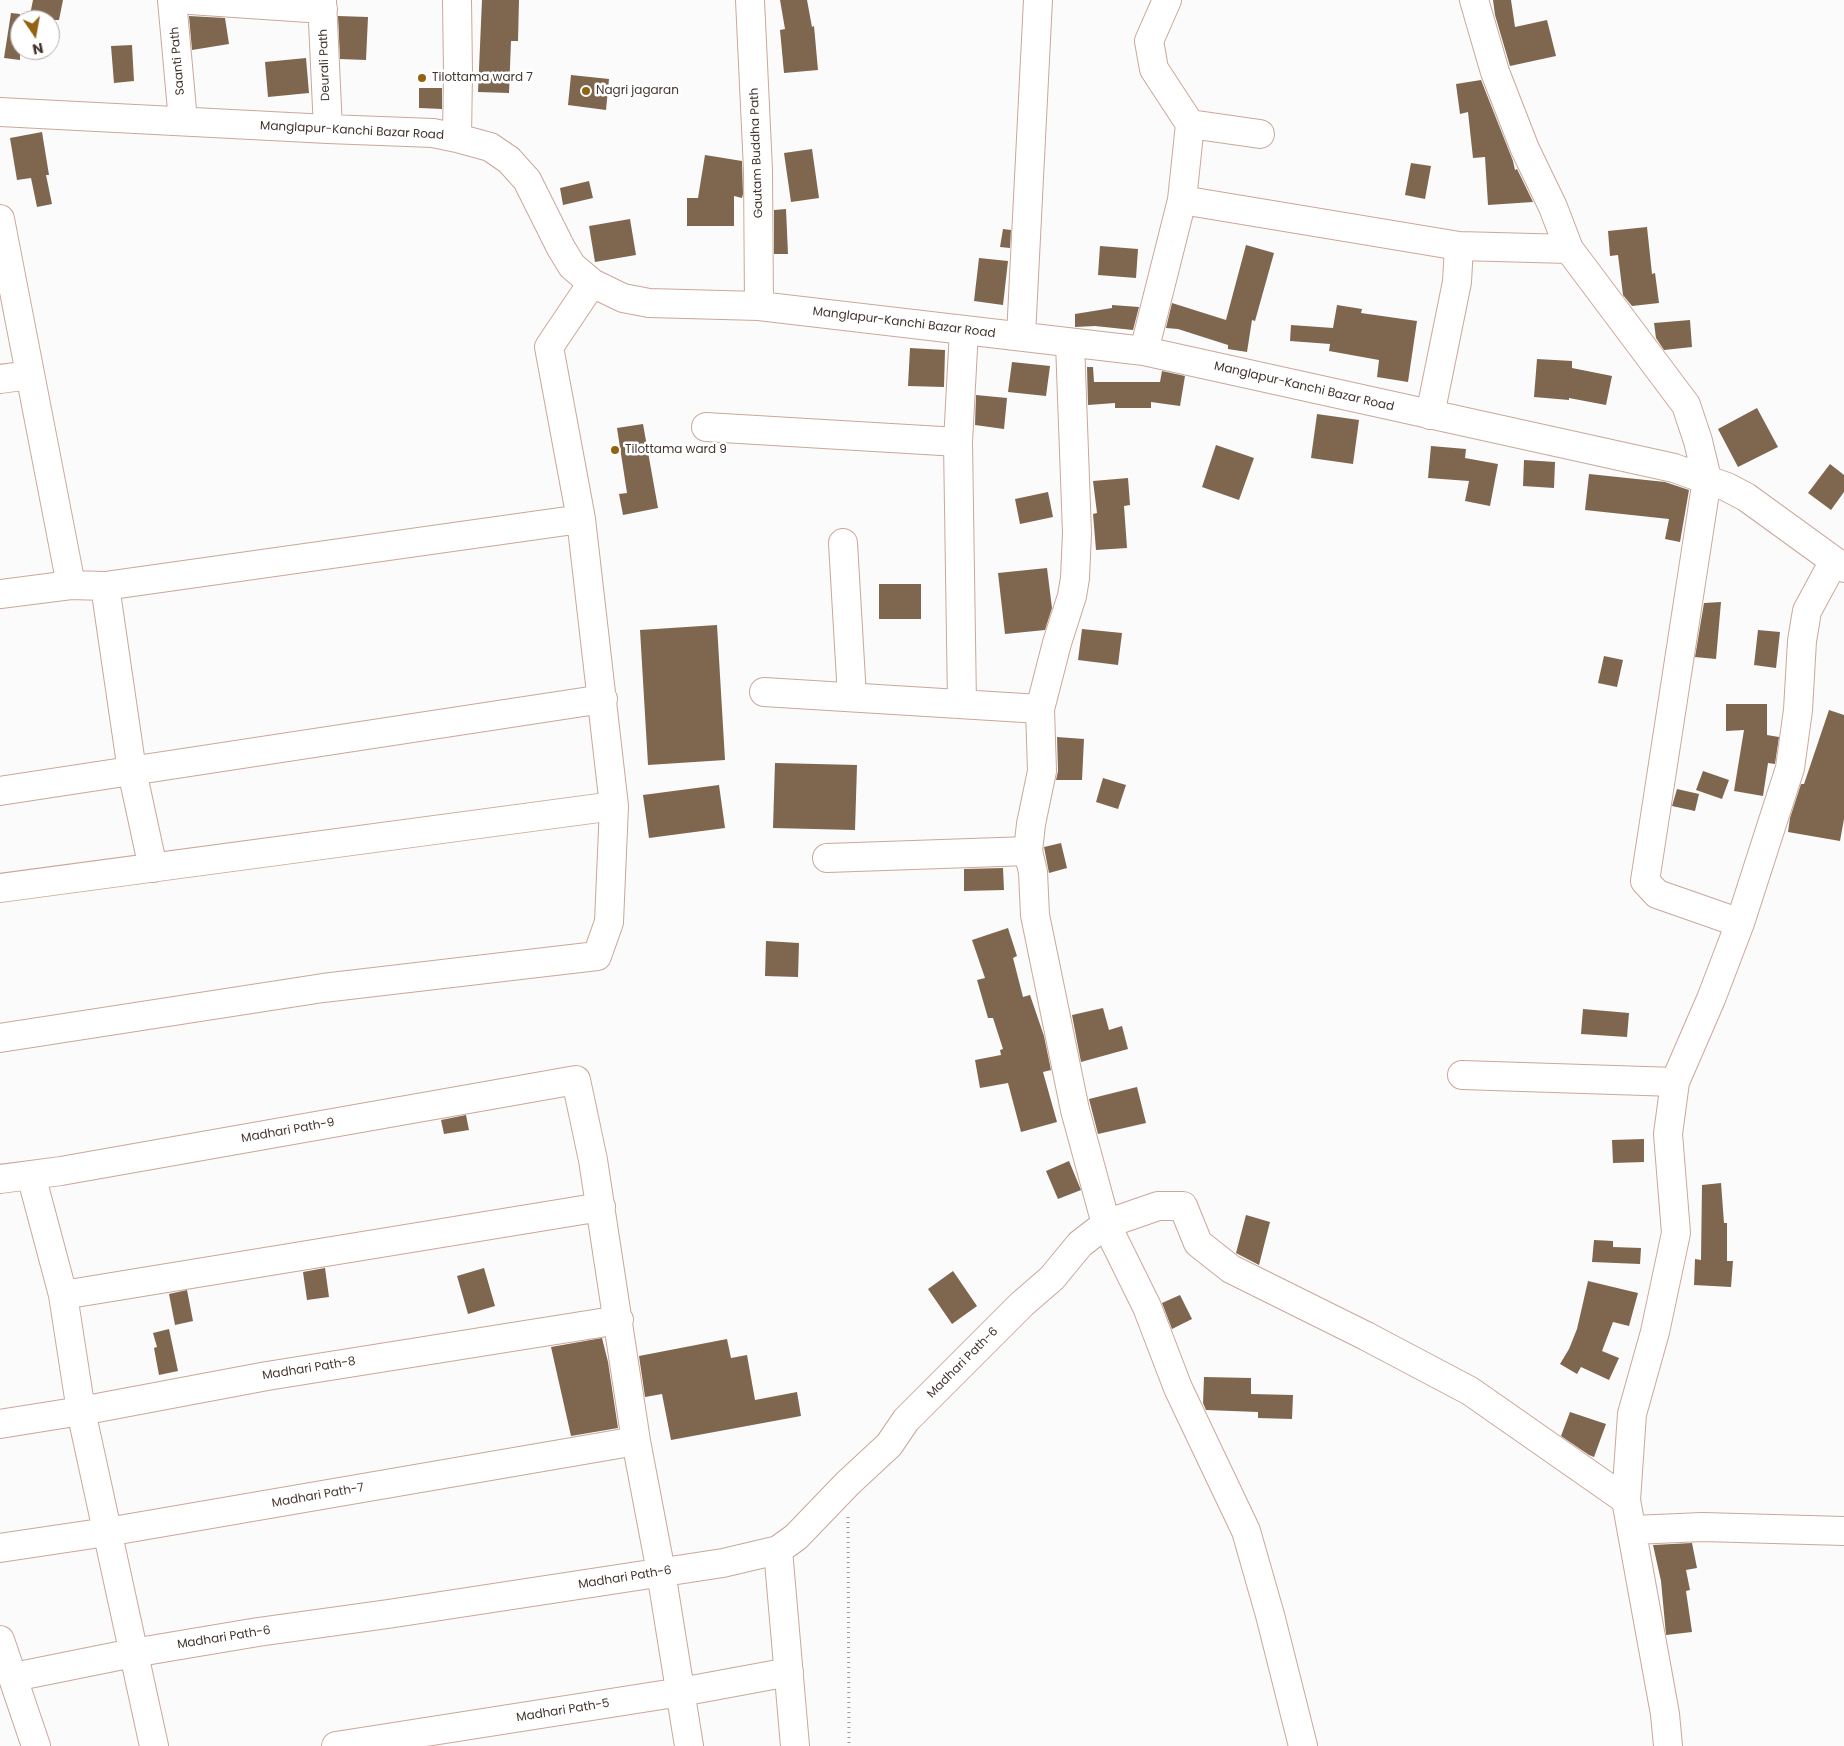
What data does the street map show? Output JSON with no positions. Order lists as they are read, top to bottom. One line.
{"streets":{"street":["Saanti Path","Deurali Path","Manglapur-Kanchi Bazar Road","Gautam Buddha Path","Madhari Path-9","Madhari Path-6","Madhari Path-8","Madhari Path-7","Madhari Path-5"]},"crossings":[["Saanti Path","Manglapur-Kanchi Bazar Road"],["Deurali Path","Manglapur-Kanchi Bazar Road"],["Manglapur-Kanchi Bazar Road","Gautam Buddha Path"]],"places":["Tilottama ward 7","Nagri jagaran","Tilottama ward 9"],"north":"bottom"}
